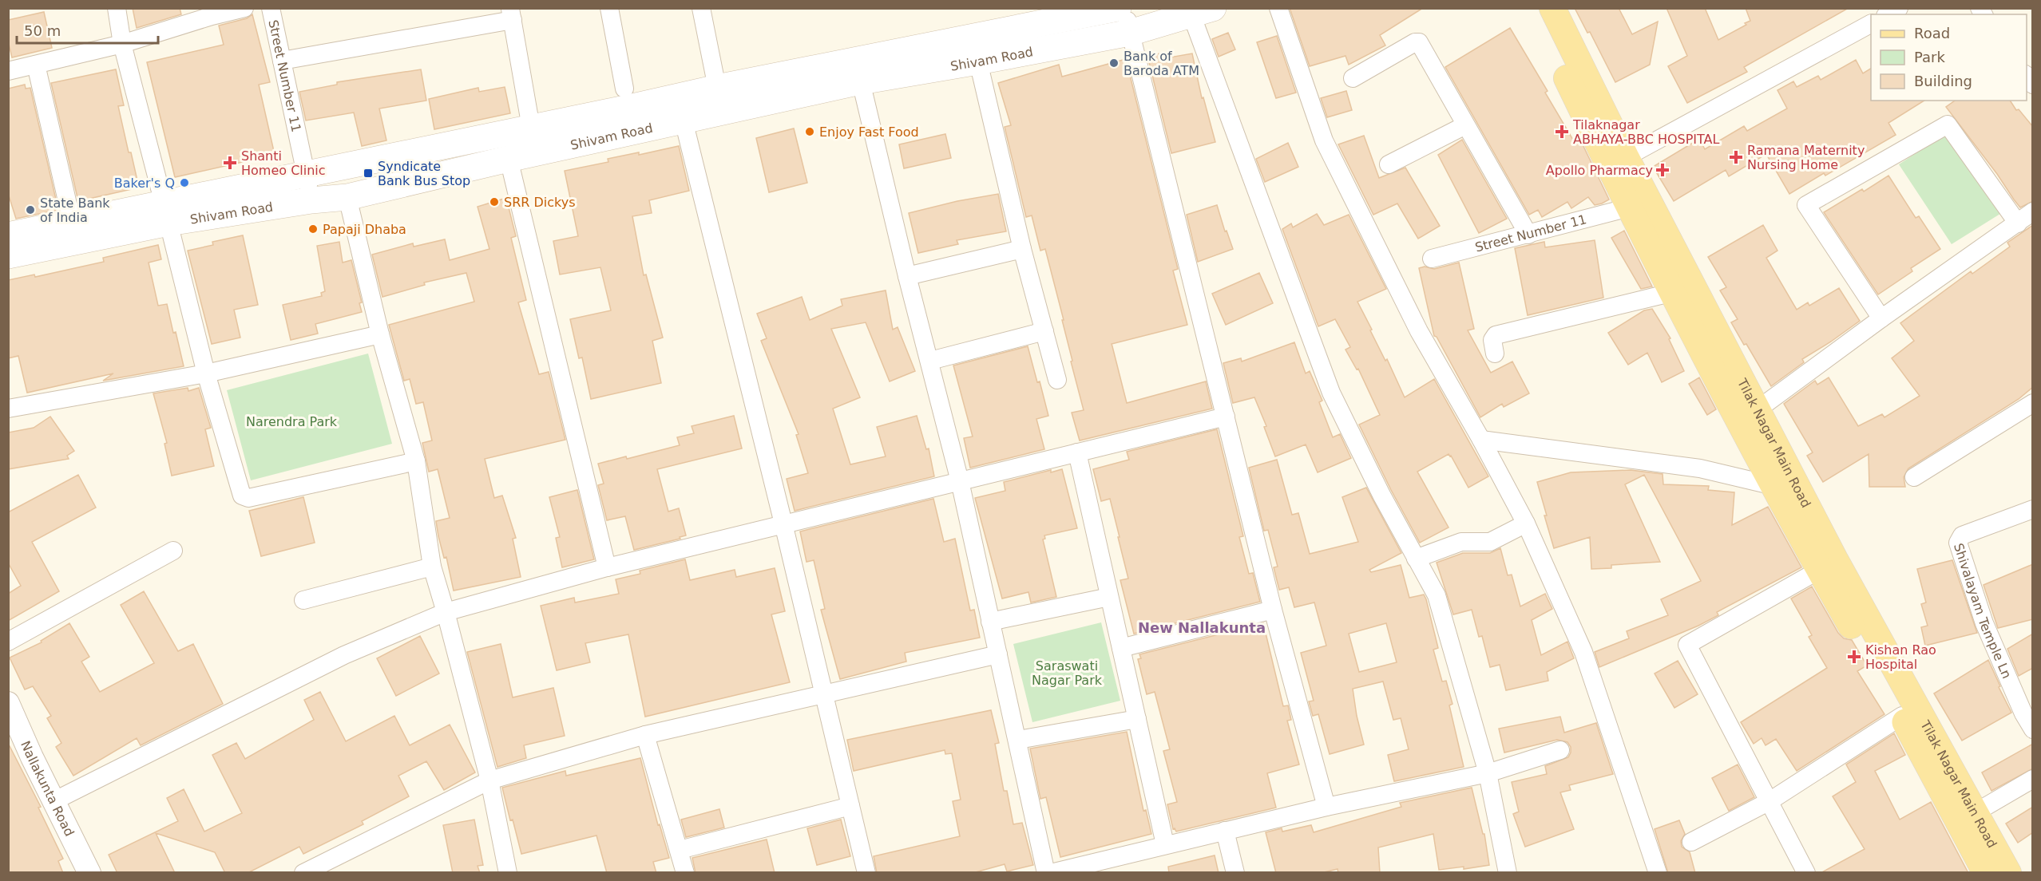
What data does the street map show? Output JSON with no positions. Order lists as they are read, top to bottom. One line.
{"streets":{"main road":["Shivam Road","Tilak Nagar Main Road"],"street":["Street Number 11","Shivalayam Temple Ln","Nallakunta Road"]},"crossings":[["Shivam Road","Street Number 11"],["Street Number 11","Tilak Nagar Main Road"]],"districts":["New Nallakunta"],"parks":["Narendra Park","Saraswati Nagar Park"],"places":{"other":["Bank of Baroda ATM","Enjoy Fast Food","Baker's Q","SRR Dickys","State Bank of India","Papaji Dhaba"],"health":["Tilaknagar ABHAYA-BBC HOSPITAL","Ramana Maternity Nursing Home","Shanti Homeo Clinic","Apollo Pharmacy","Kishan Rao Hospital"],"transit":["Syndicate Bank Bus Stop"]},"legend":["Road","Park","Building"],"scale_bar":"50 m"}
